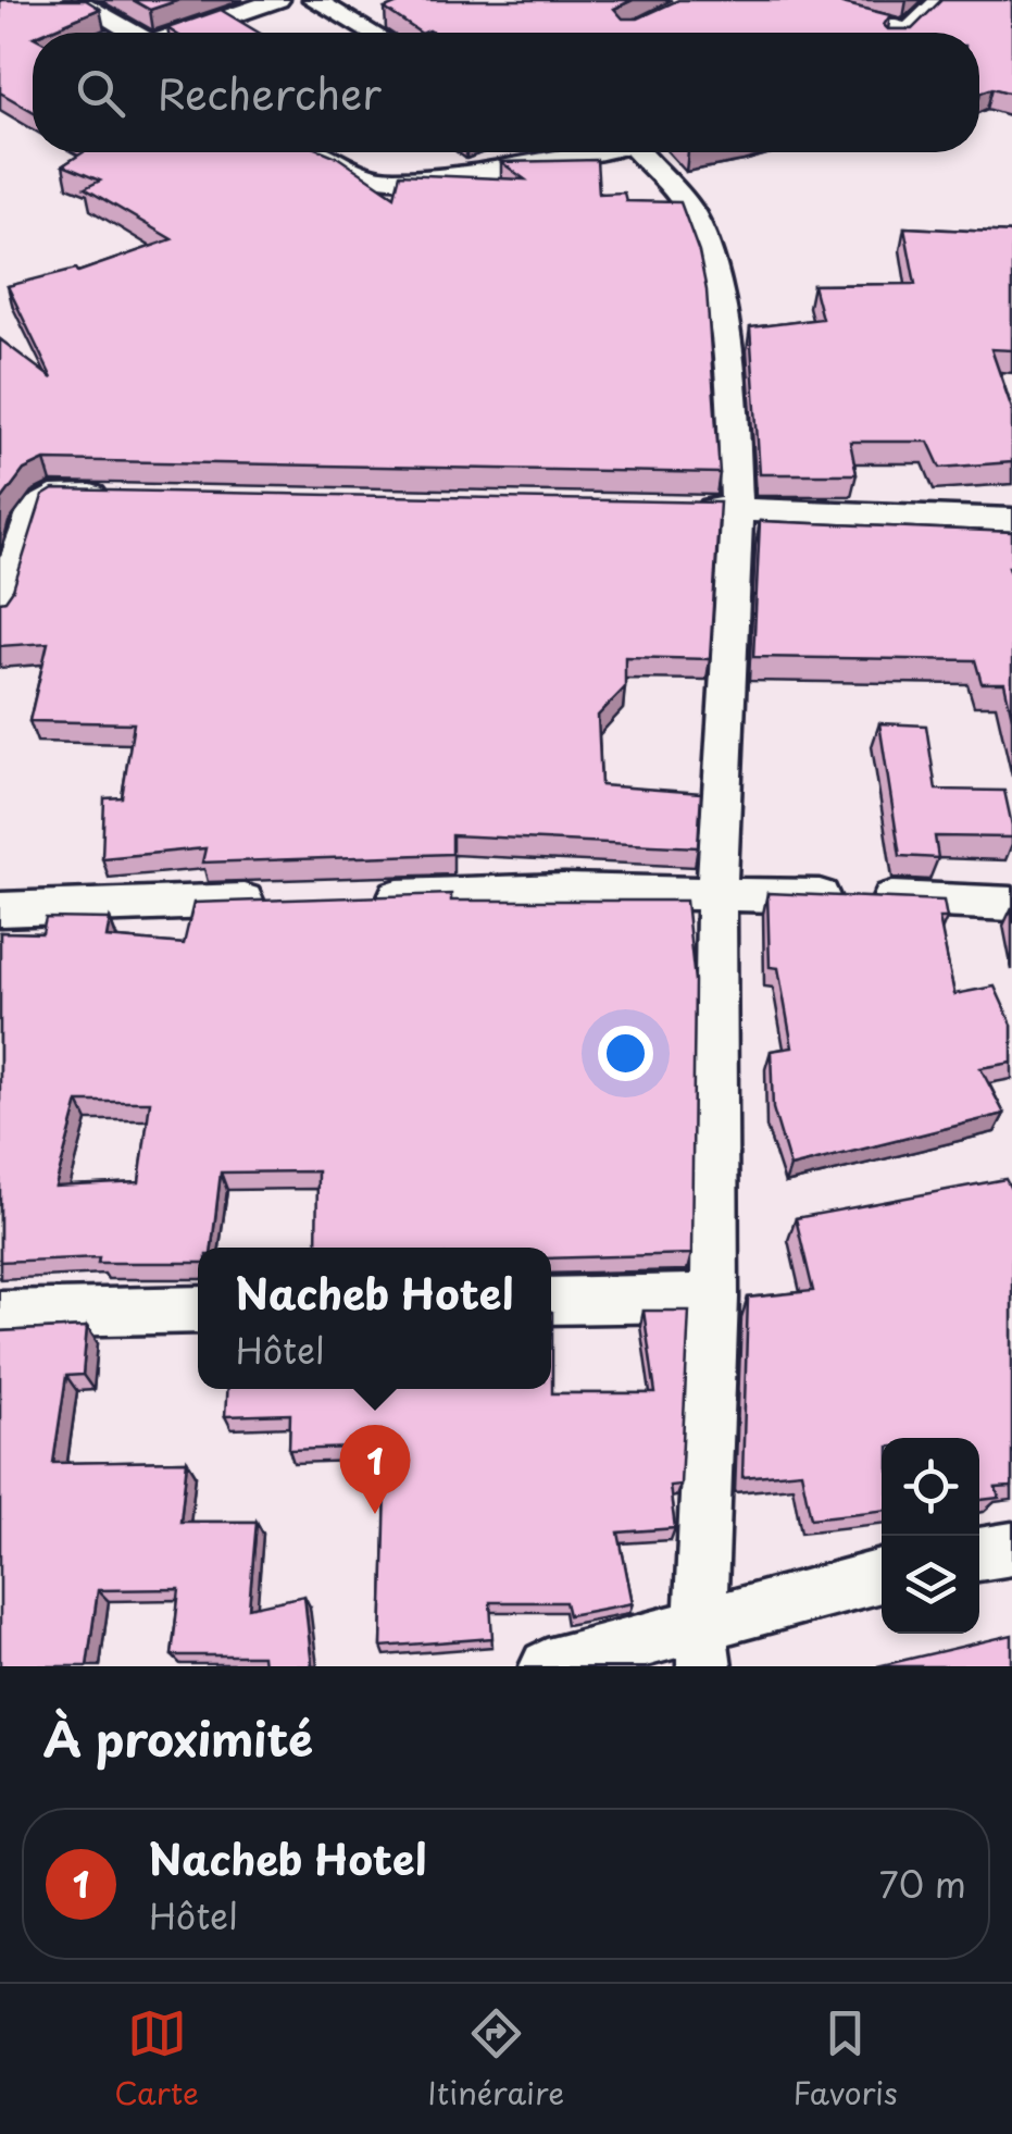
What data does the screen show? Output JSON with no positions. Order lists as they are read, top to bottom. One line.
{"page":{"search":"Rechercher","popup":["Nacheb Hotel","Hôtel"],"pins":"1","heading":"À proximité","list":[{"mark":"1","name":"Nacheb Hotel","note":"Hôtel","value":"70 m"}],"nav":["Carte","Itinéraire","Favoris"]}}
